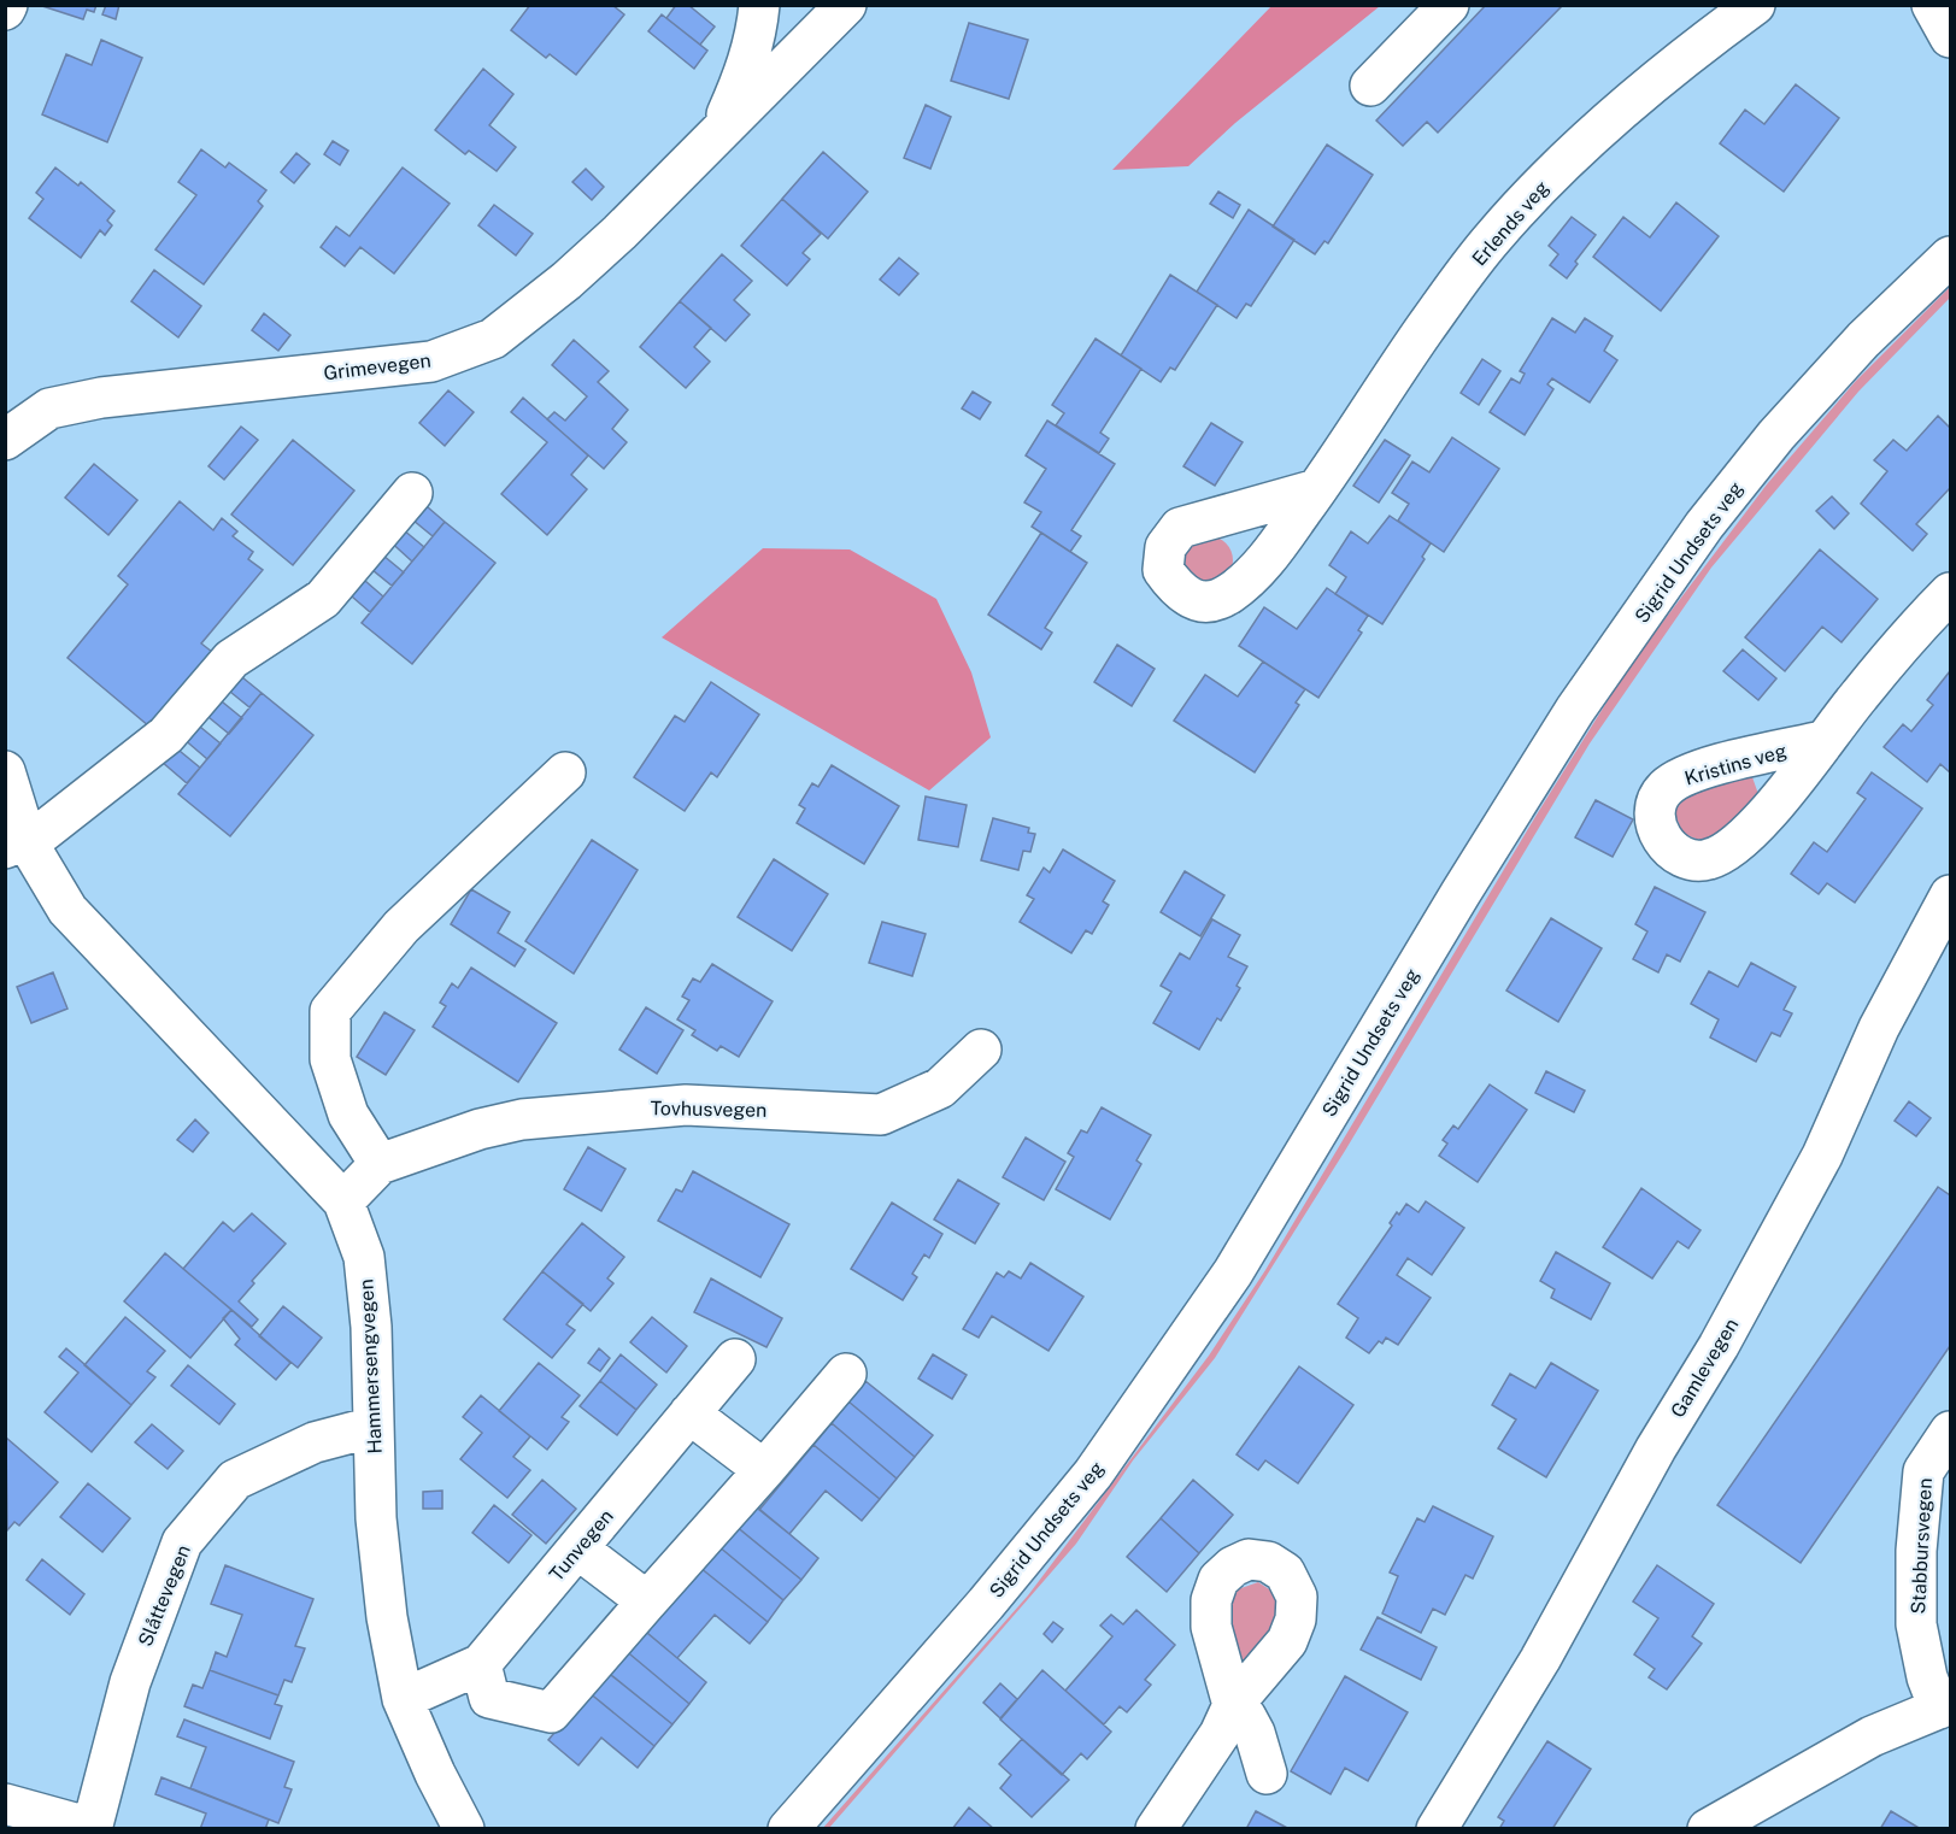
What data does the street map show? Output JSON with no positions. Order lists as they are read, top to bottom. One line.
{"streets":{"street":["Erlends veg","Grimevegen","Sigrid Undsets veg","Tovhusvegen","Hammersengvegen","Gamlevegen","Tunvegen","Stabbursvegen","Slåttevegen"]},"crossings":[["Tovhusvegen","Hammersengvegen"],["Hammersengvegen","Tunvegen"],["Hammersengvegen","Slåttevegen"]]}
